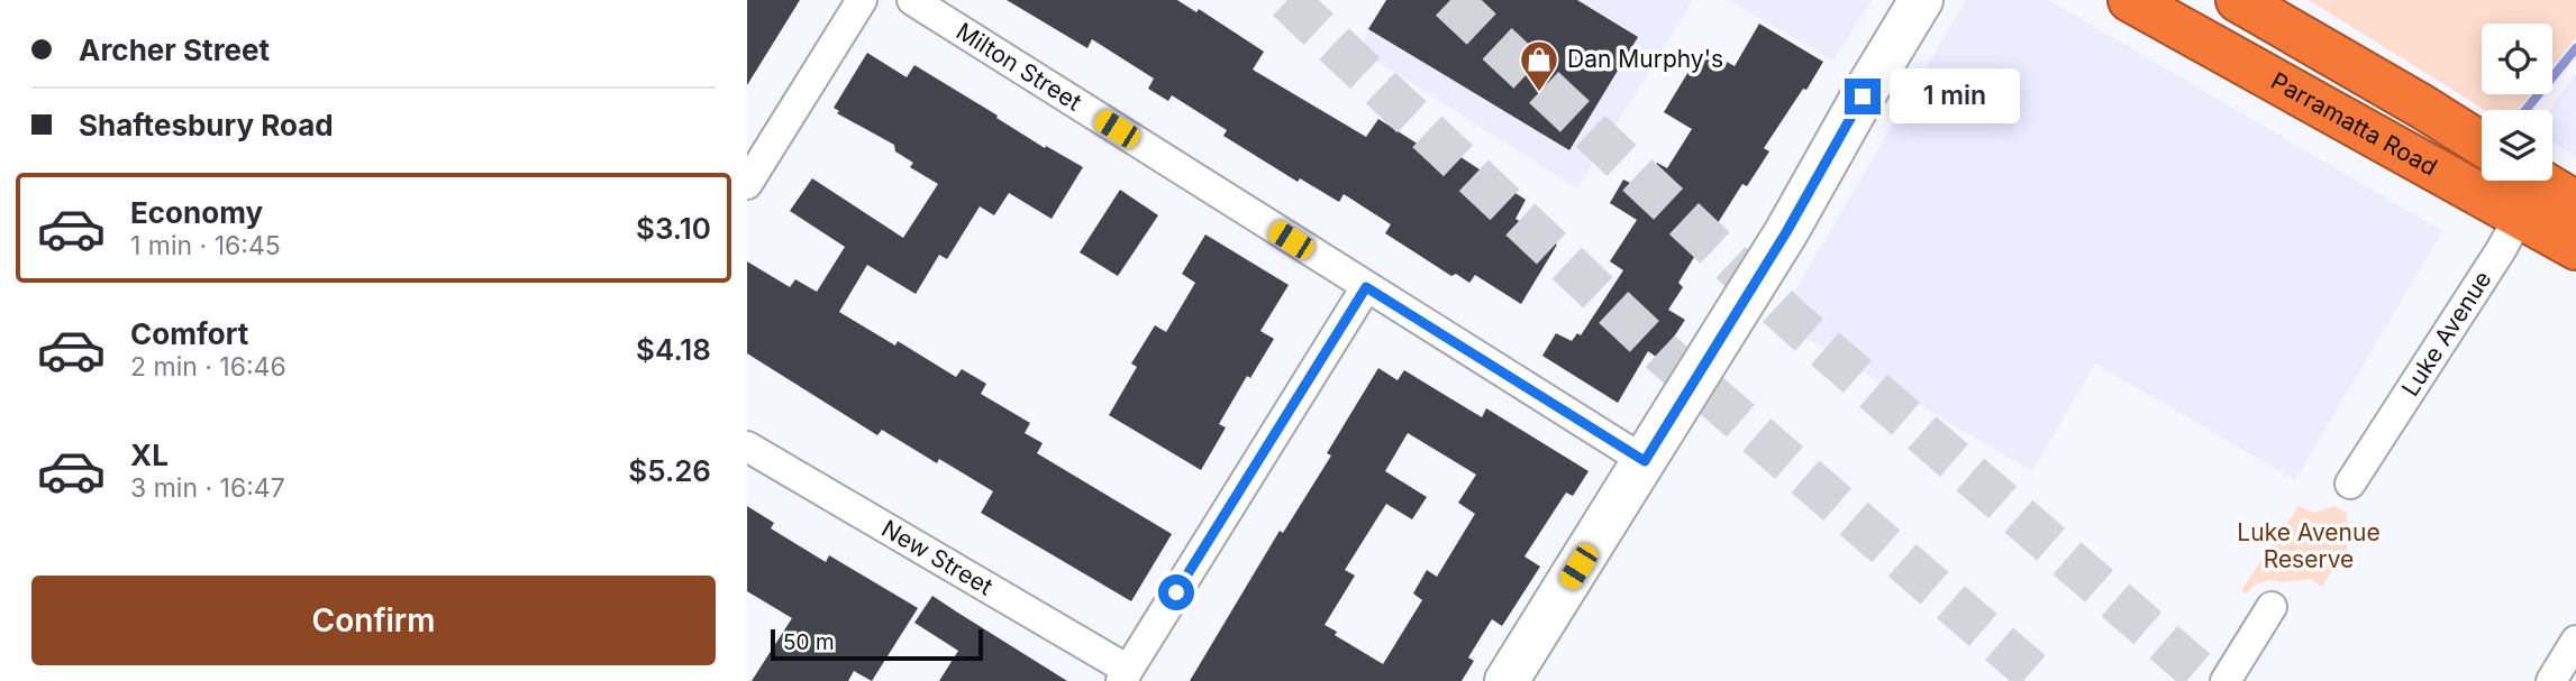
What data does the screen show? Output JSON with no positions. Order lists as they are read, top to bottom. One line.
{"streets":{"highway":["Parramatta Road"],"street":["Milton Street","Luke Avenue","New Street"]},"crossings":[["Parramatta Road","Luke Avenue"]],"parks":["Luke Avenue Reserve"],"places":{"shop":["Dan Murphy's"]},"scale_bar":"50 m","page":{"banner":["Archer Street","Shaftesbury Road"],"bubble":"1 min","list":[{"name":"Economy","note":"1 min · 16:45","value":"$3.10"},{"name":"Comfort","note":"2 min · 16:46","value":"$4.18"},{"name":"XL","note":"3 min · 16:47","value":"$5.26"}],"buttons":"Confirm","scale":"50 m"}}
